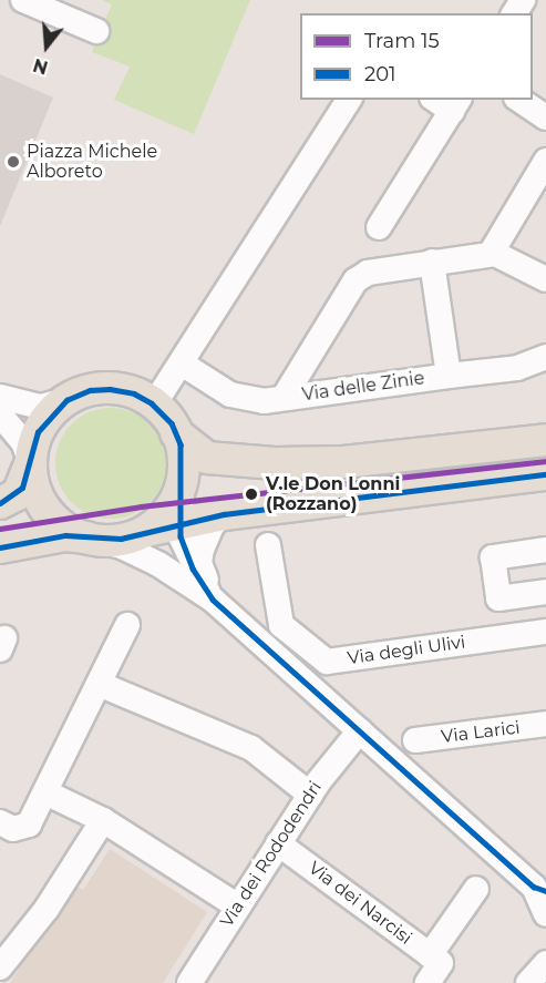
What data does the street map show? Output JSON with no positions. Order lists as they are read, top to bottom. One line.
{"streets":{"street":["Via delle Zinie","Via degli Ulivi","Via Larici","Via dei Rododendri","Via dei Narcisi"]},"crossings":[["Via dei Rododendri","Via dei Narcisi"]],"places":["Piazza Michele Alboreto","V.le Don Lonni (Rozzano)"],"lines":["transit line 201","tram line 15"],"legend":["Tram 15","201"],"north":"bottom"}
